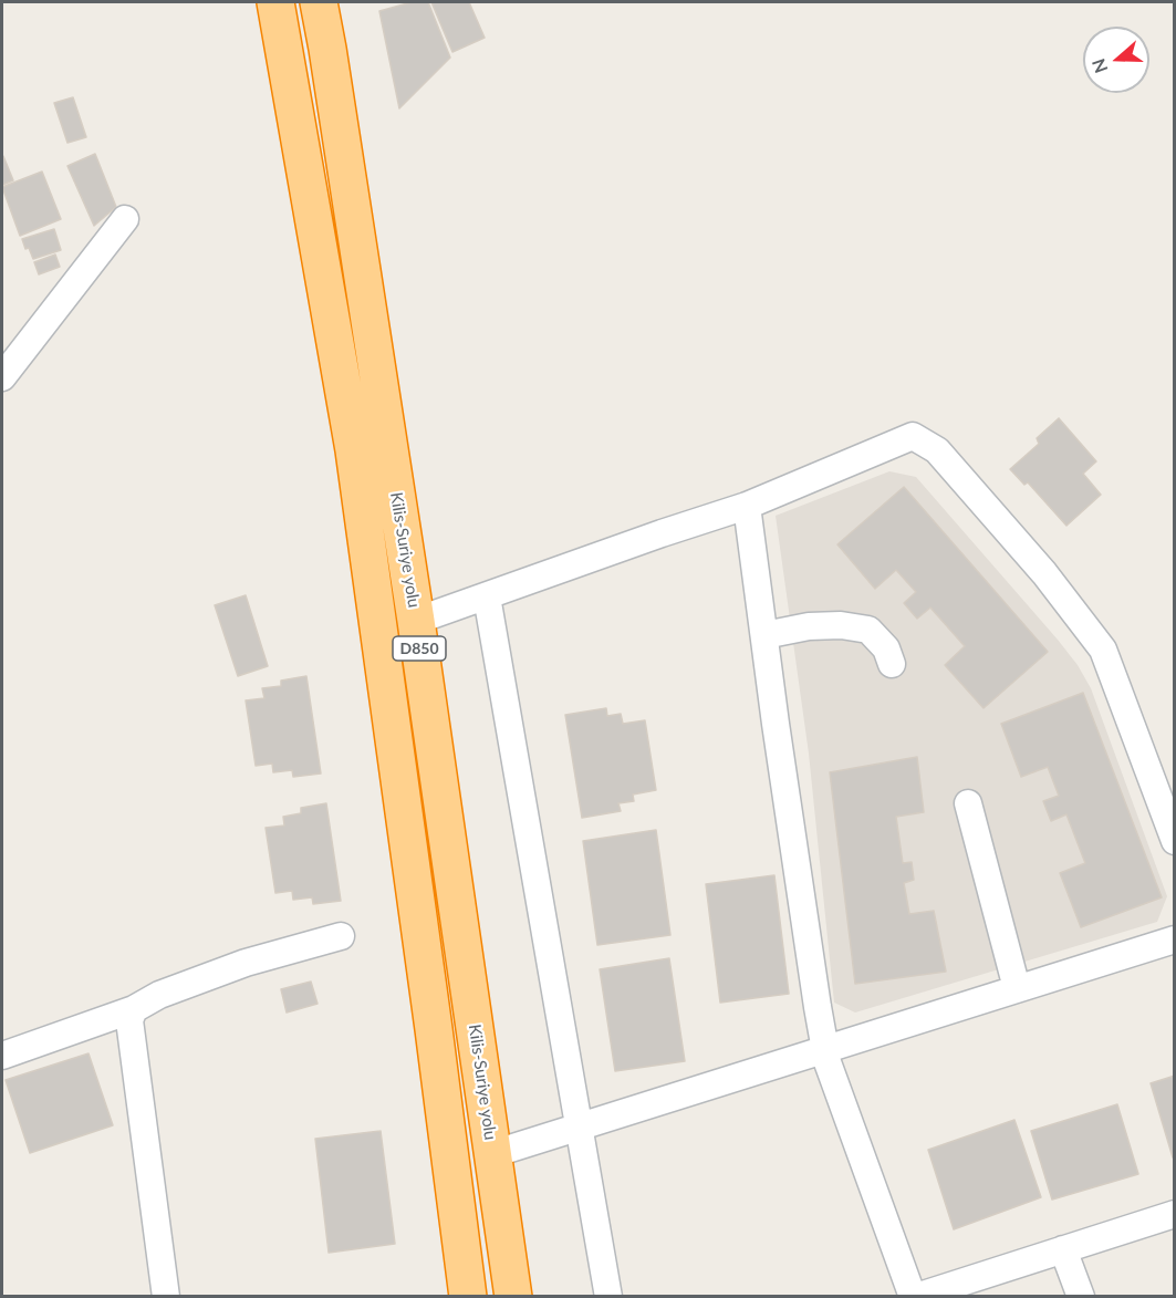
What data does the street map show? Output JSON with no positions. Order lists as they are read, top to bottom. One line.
{"streets":{"highway":["Kilis-Suriye yolu","D850"]},"north":"left"}
